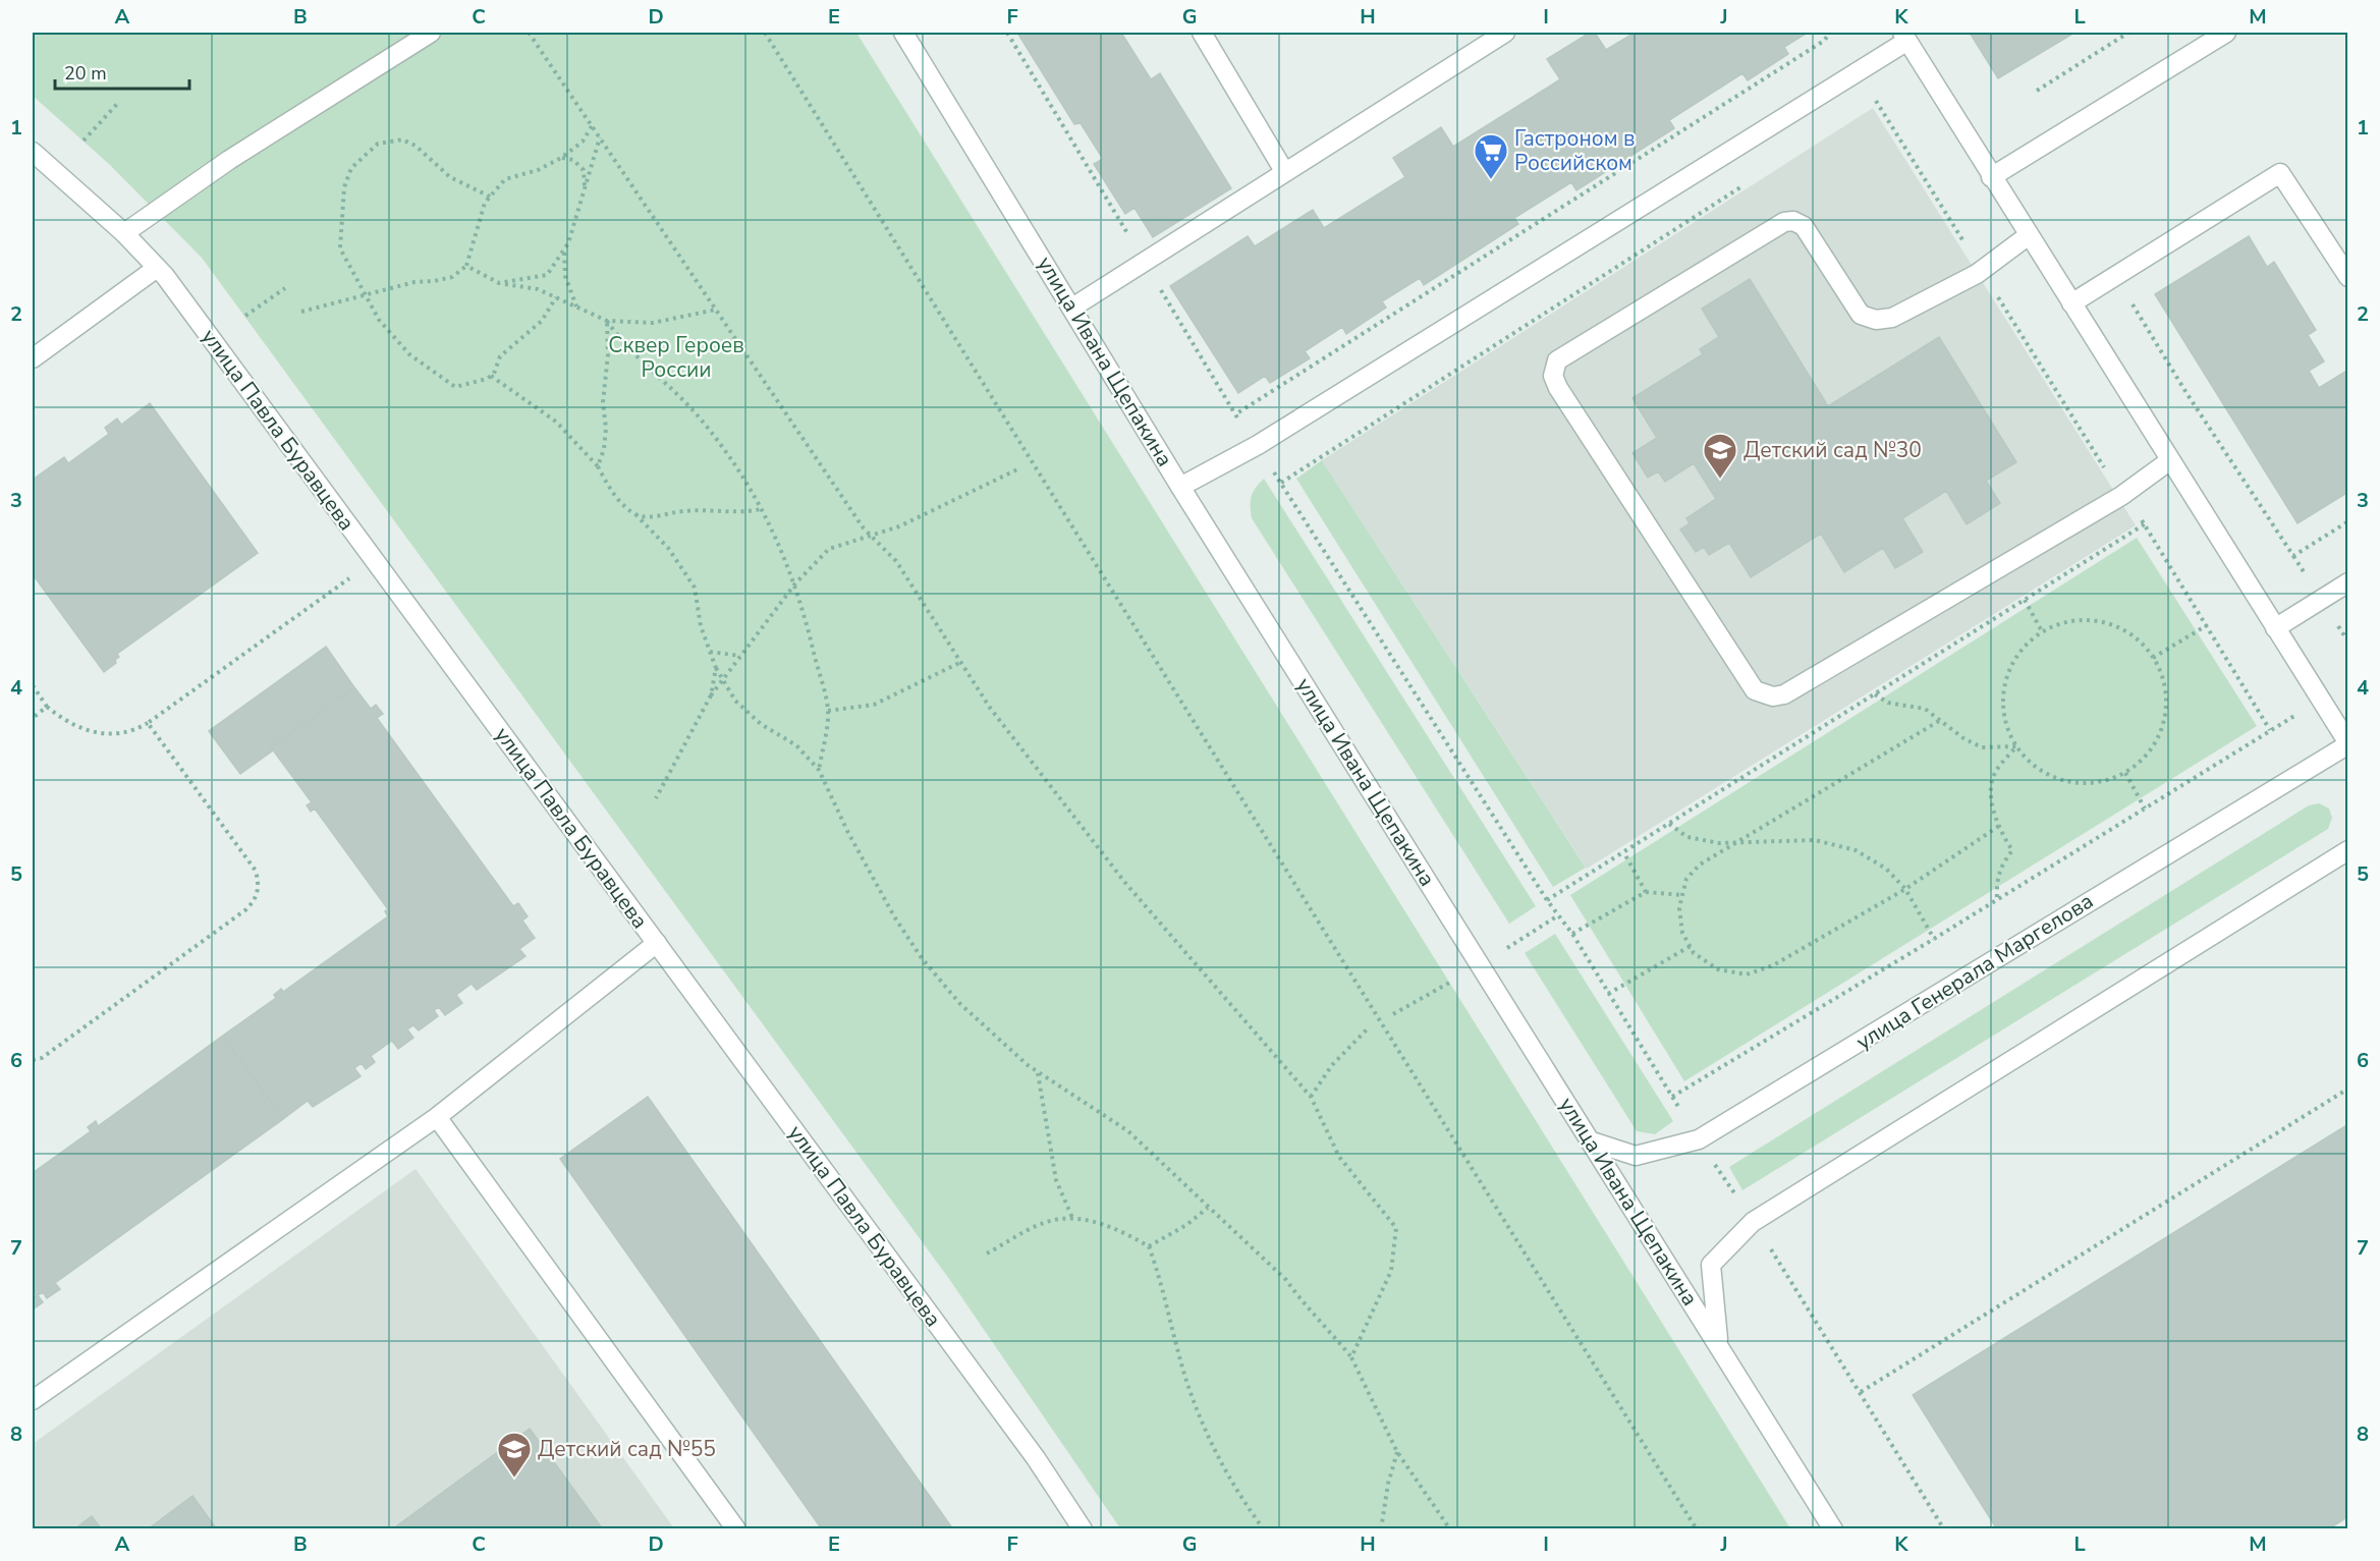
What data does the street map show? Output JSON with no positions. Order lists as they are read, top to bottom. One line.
{"streets":{"street":["улица Ивана Щепакина","улица Павла Буравцева","улица Генерала Маргелова"]},"crossings":[["улица Ивана Щепакина","улица Генерала Маргелова"]],"parks":["Сквер Героев России"],"places":{"supermarket":["Гастроном в Российском"],"school or university":["Детский сад №30","Детский сад №55"]},"scale_bar":"20 m","grid":{"columns":["A","B","C","D","E","F","G","H","I","J","K","L","M"],"rows":["1","2","3","4","5","6","7","8"]}}
